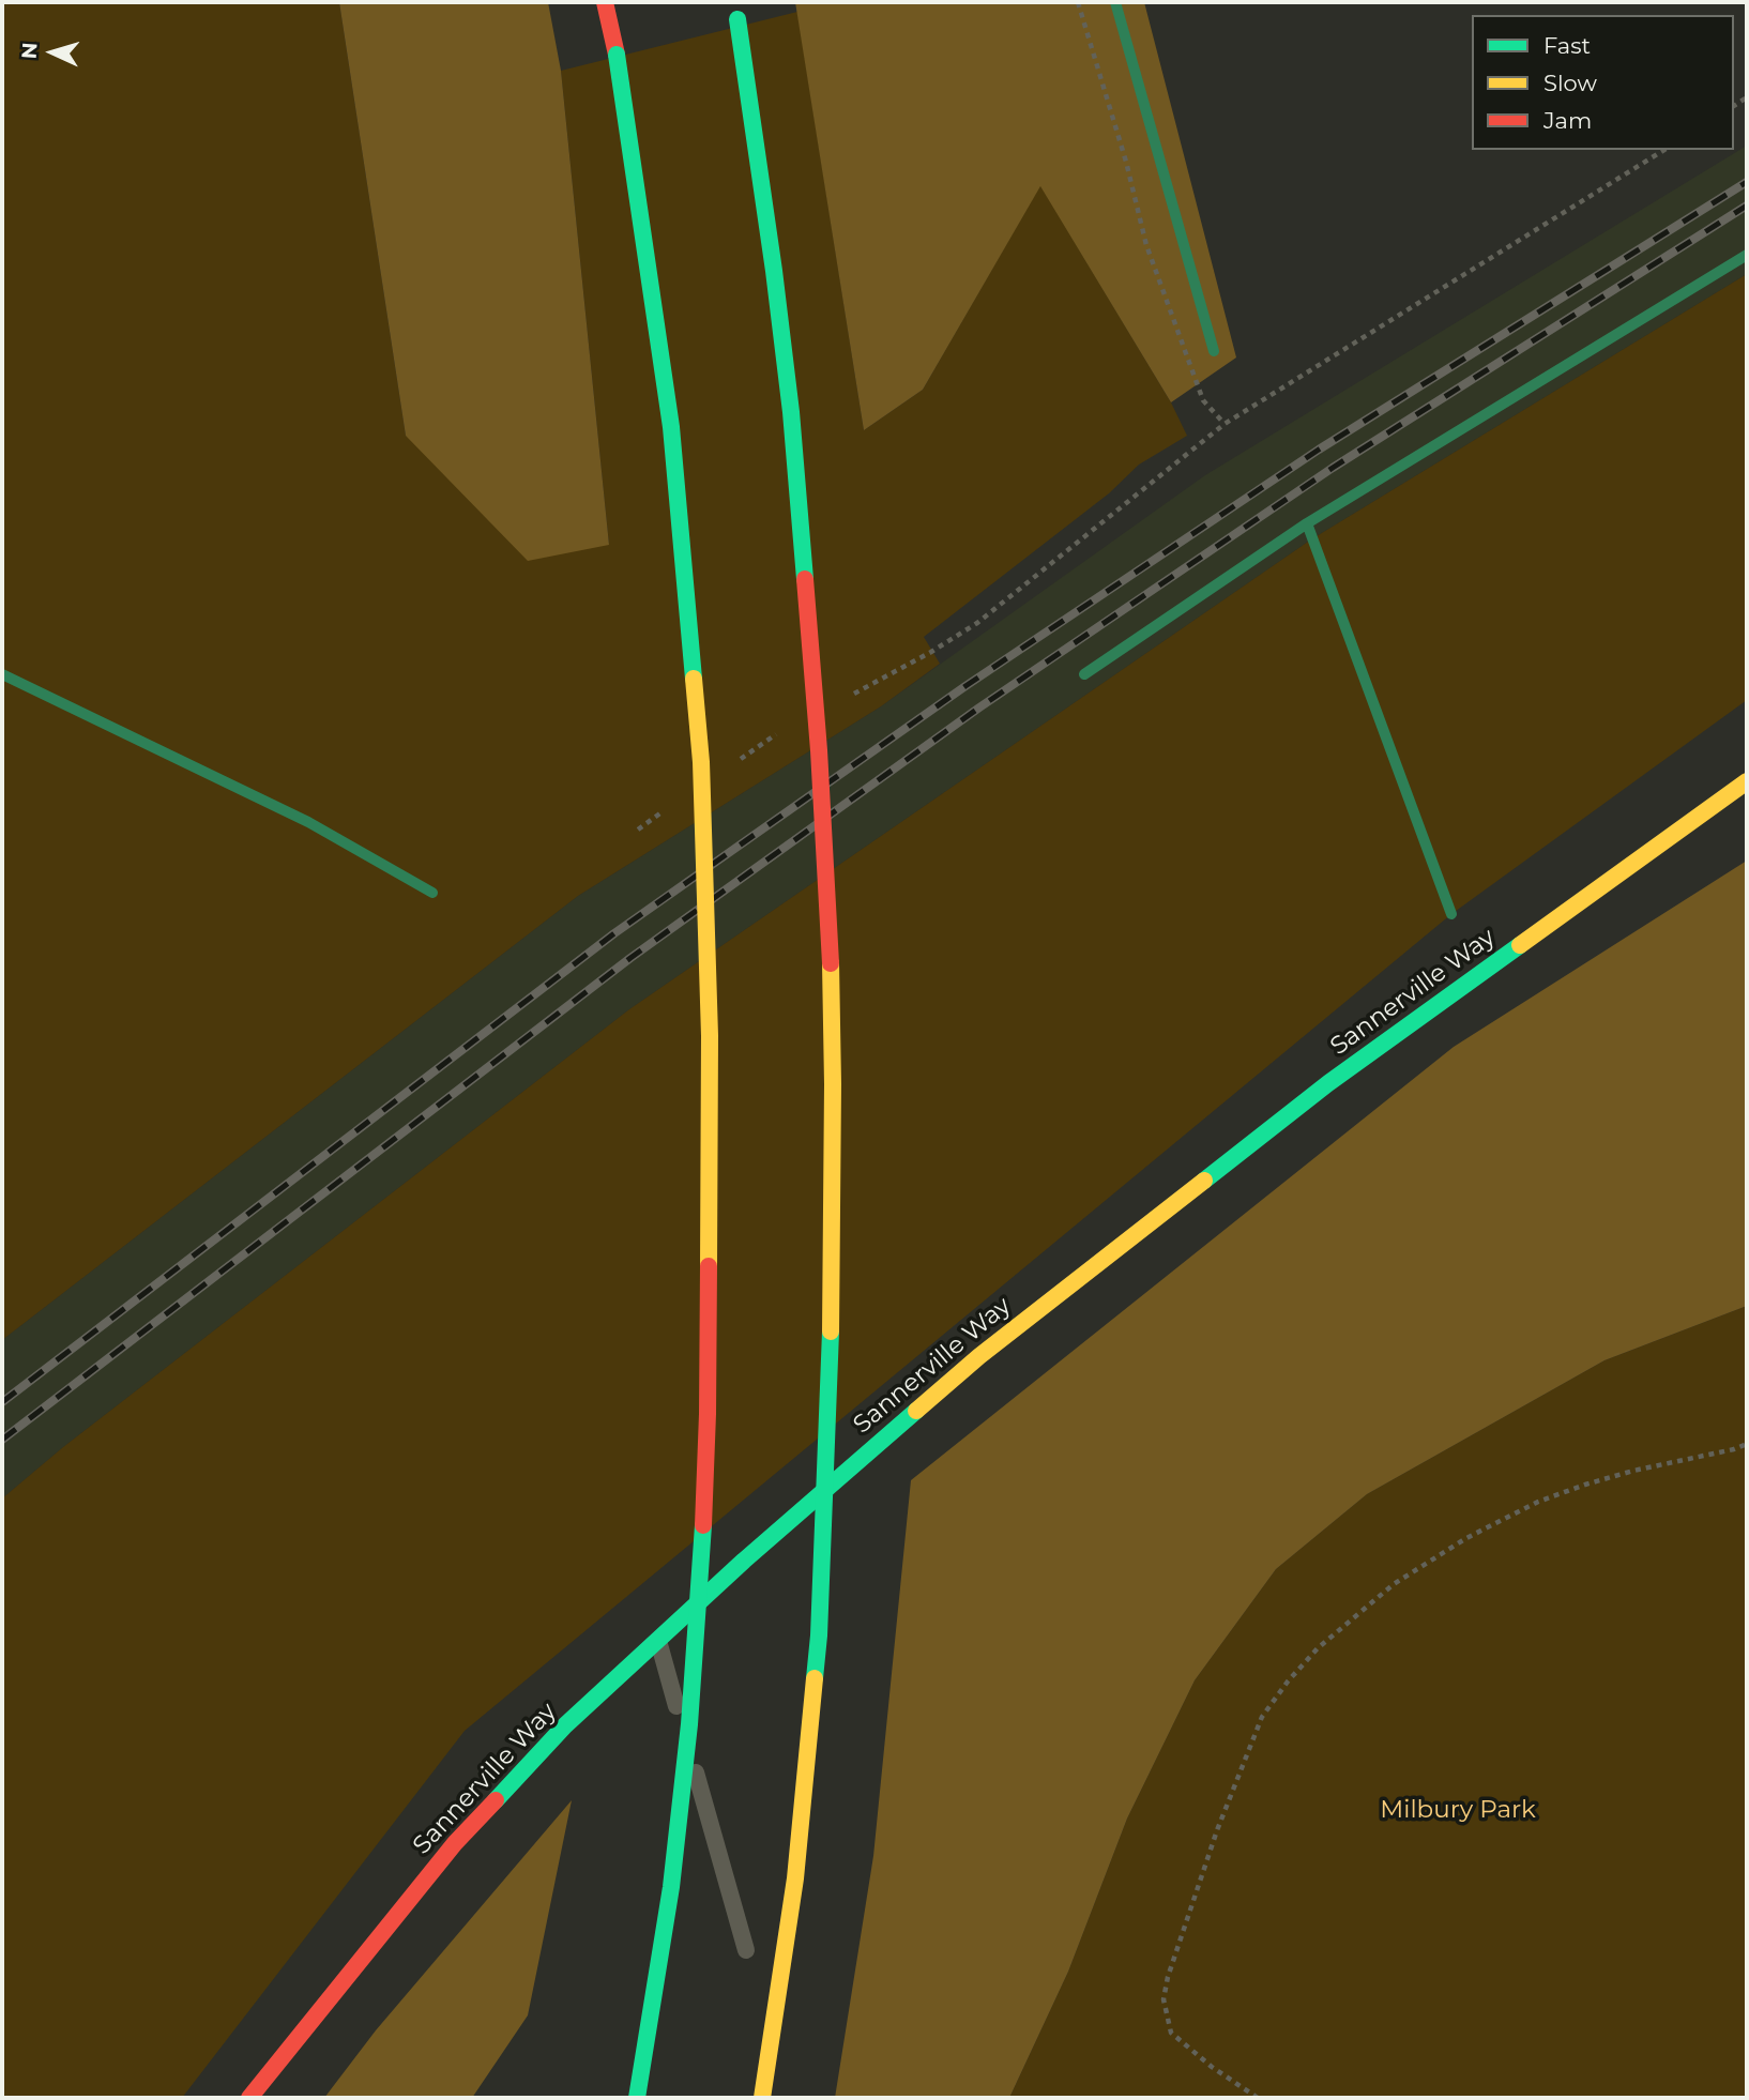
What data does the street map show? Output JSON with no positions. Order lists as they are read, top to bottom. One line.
{"streets":{"main road":["Sannerville Way"]},"parks":["Milbury Park"],"legend":["Fast","Slow","Jam"],"north":"left"}
